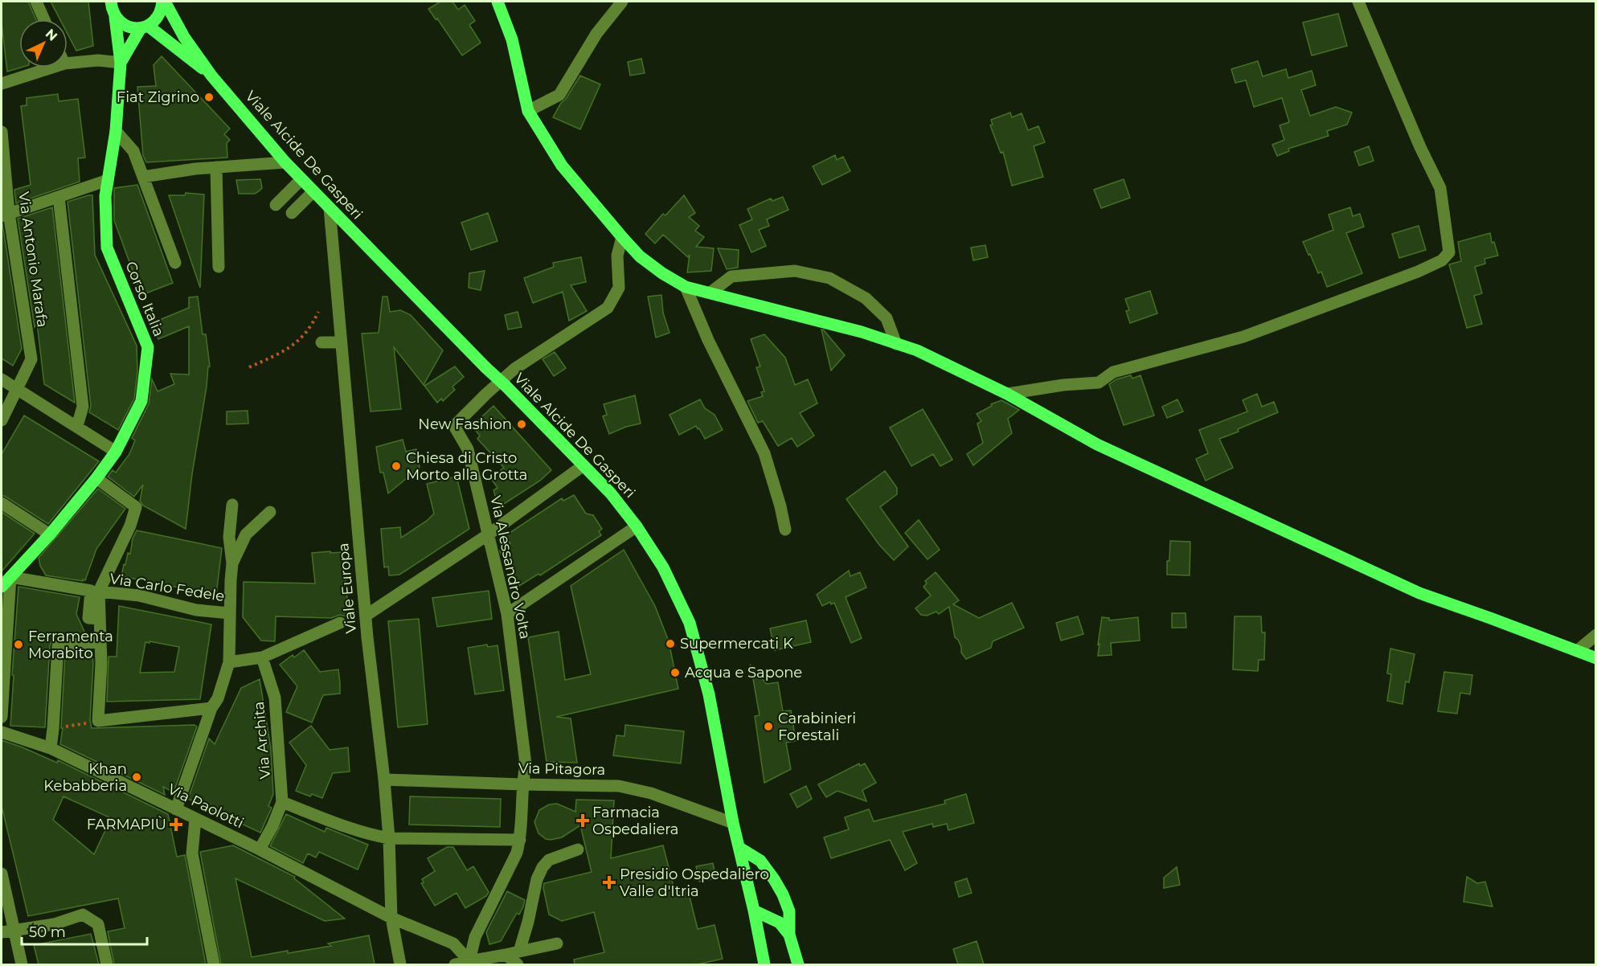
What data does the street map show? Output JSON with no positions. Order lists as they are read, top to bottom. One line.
{"streets":{"main road":["Viale Alcide De Gasperi","Corso Italia"],"street":["Via Antonio Marafa","Via Alessandro Volta","Via Carlo Fedele","Viale Europa","Via Archita","Via Pitagora","Via Paolotti"]},"crossings":[["Viale Alcide De Gasperi","Corso Italia"],["Viale Alcide De Gasperi","Viale Europa"],["Viale Alcide De Gasperi","Via Pitagora"],["Corso Italia","Via Carlo Fedele"],["Via Alessandro Volta","Via Pitagora"],["Via Alessandro Volta","Via Paolotti"],["Viale Europa","Via Pitagora"],["Viale Europa","Via Paolotti"],["Via Archita","Via Paolotti"]],"places":{"other":["Fiat Zigrino","New Fashion","Chiesa di Cristo Morto alla Grotta","Supermercati K","Ferramenta Morabito","Acqua e Sapone","Carabinieri Forestali","Khan Kebabberia"],"health":["Farmacia Ospedaliera","FARMAPIÙ","Presidio Ospedaliero Valle d'Itria"]},"scale_bar":"50 m","north":"top right"}
